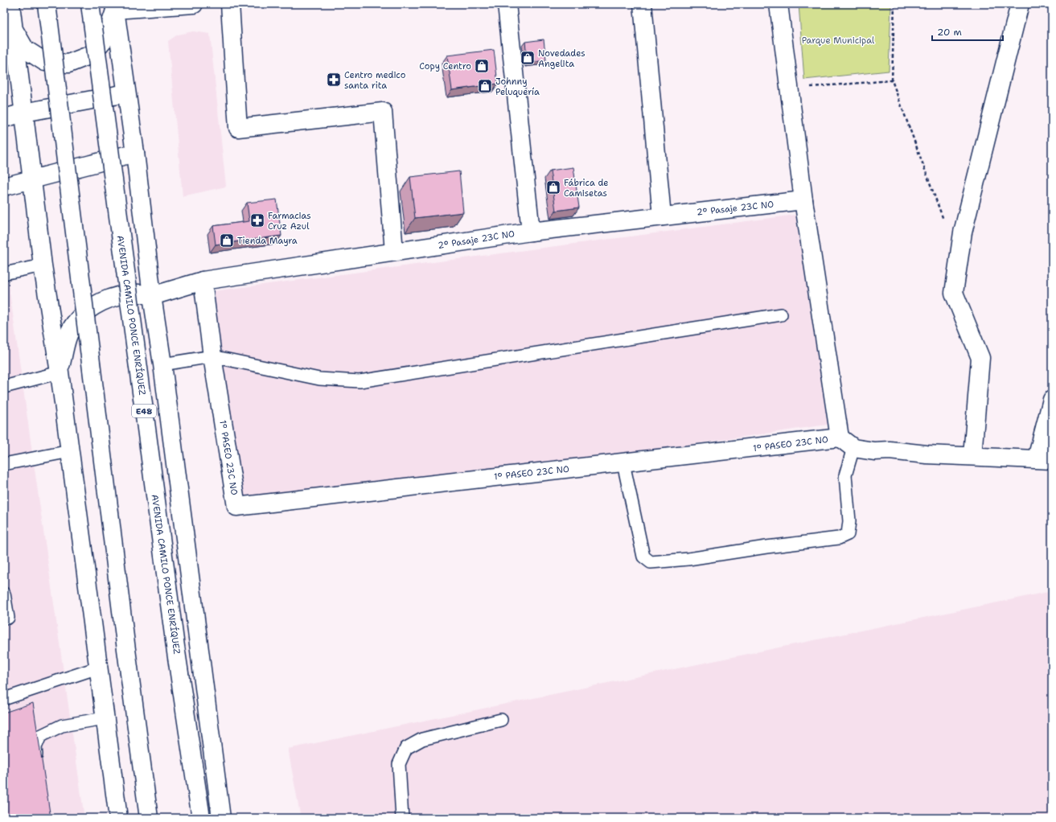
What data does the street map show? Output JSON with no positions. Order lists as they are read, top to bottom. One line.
{"streets":{"street":["2º Pasaje 23C NO","AVENIDA CAMILO PONCE ENRÍQUEZ","E48","1° PASEO 23C NO"]},"crossings":[["2º Pasaje 23C NO","E48"],["2º Pasaje 23C NO","1° PASEO 23C NO"]],"parks":["Parque Municipal"],"places":{"shop":["Novedades Angelita","Copy Centro","Johnny Peluquería","Fábrica de Camisetas","Tienda Mayra"],"pharmacy":["Centro medico santa rita","Farmacias Cruz Azul"]},"scale_bar":"20 m"}
